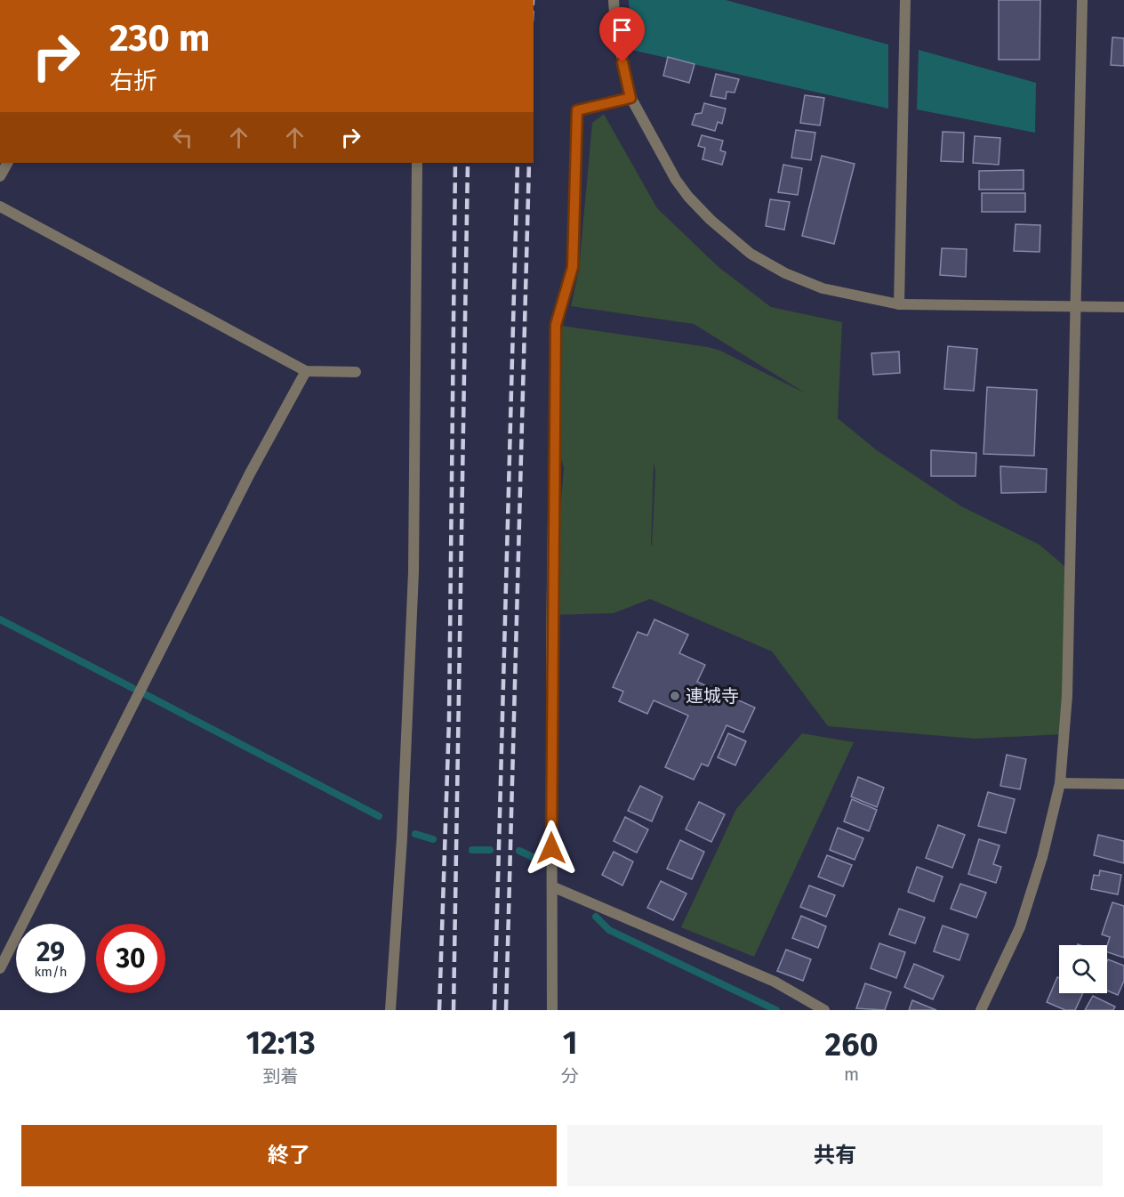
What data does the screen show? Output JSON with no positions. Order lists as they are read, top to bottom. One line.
{"places":["連城寺"],"page":{"turn":["230 m","右折"],"speed":"29 km/h","limit":"30","eta":["12:13","到着","1","分","260","m"],"buttons":["終了","共有"]}}
